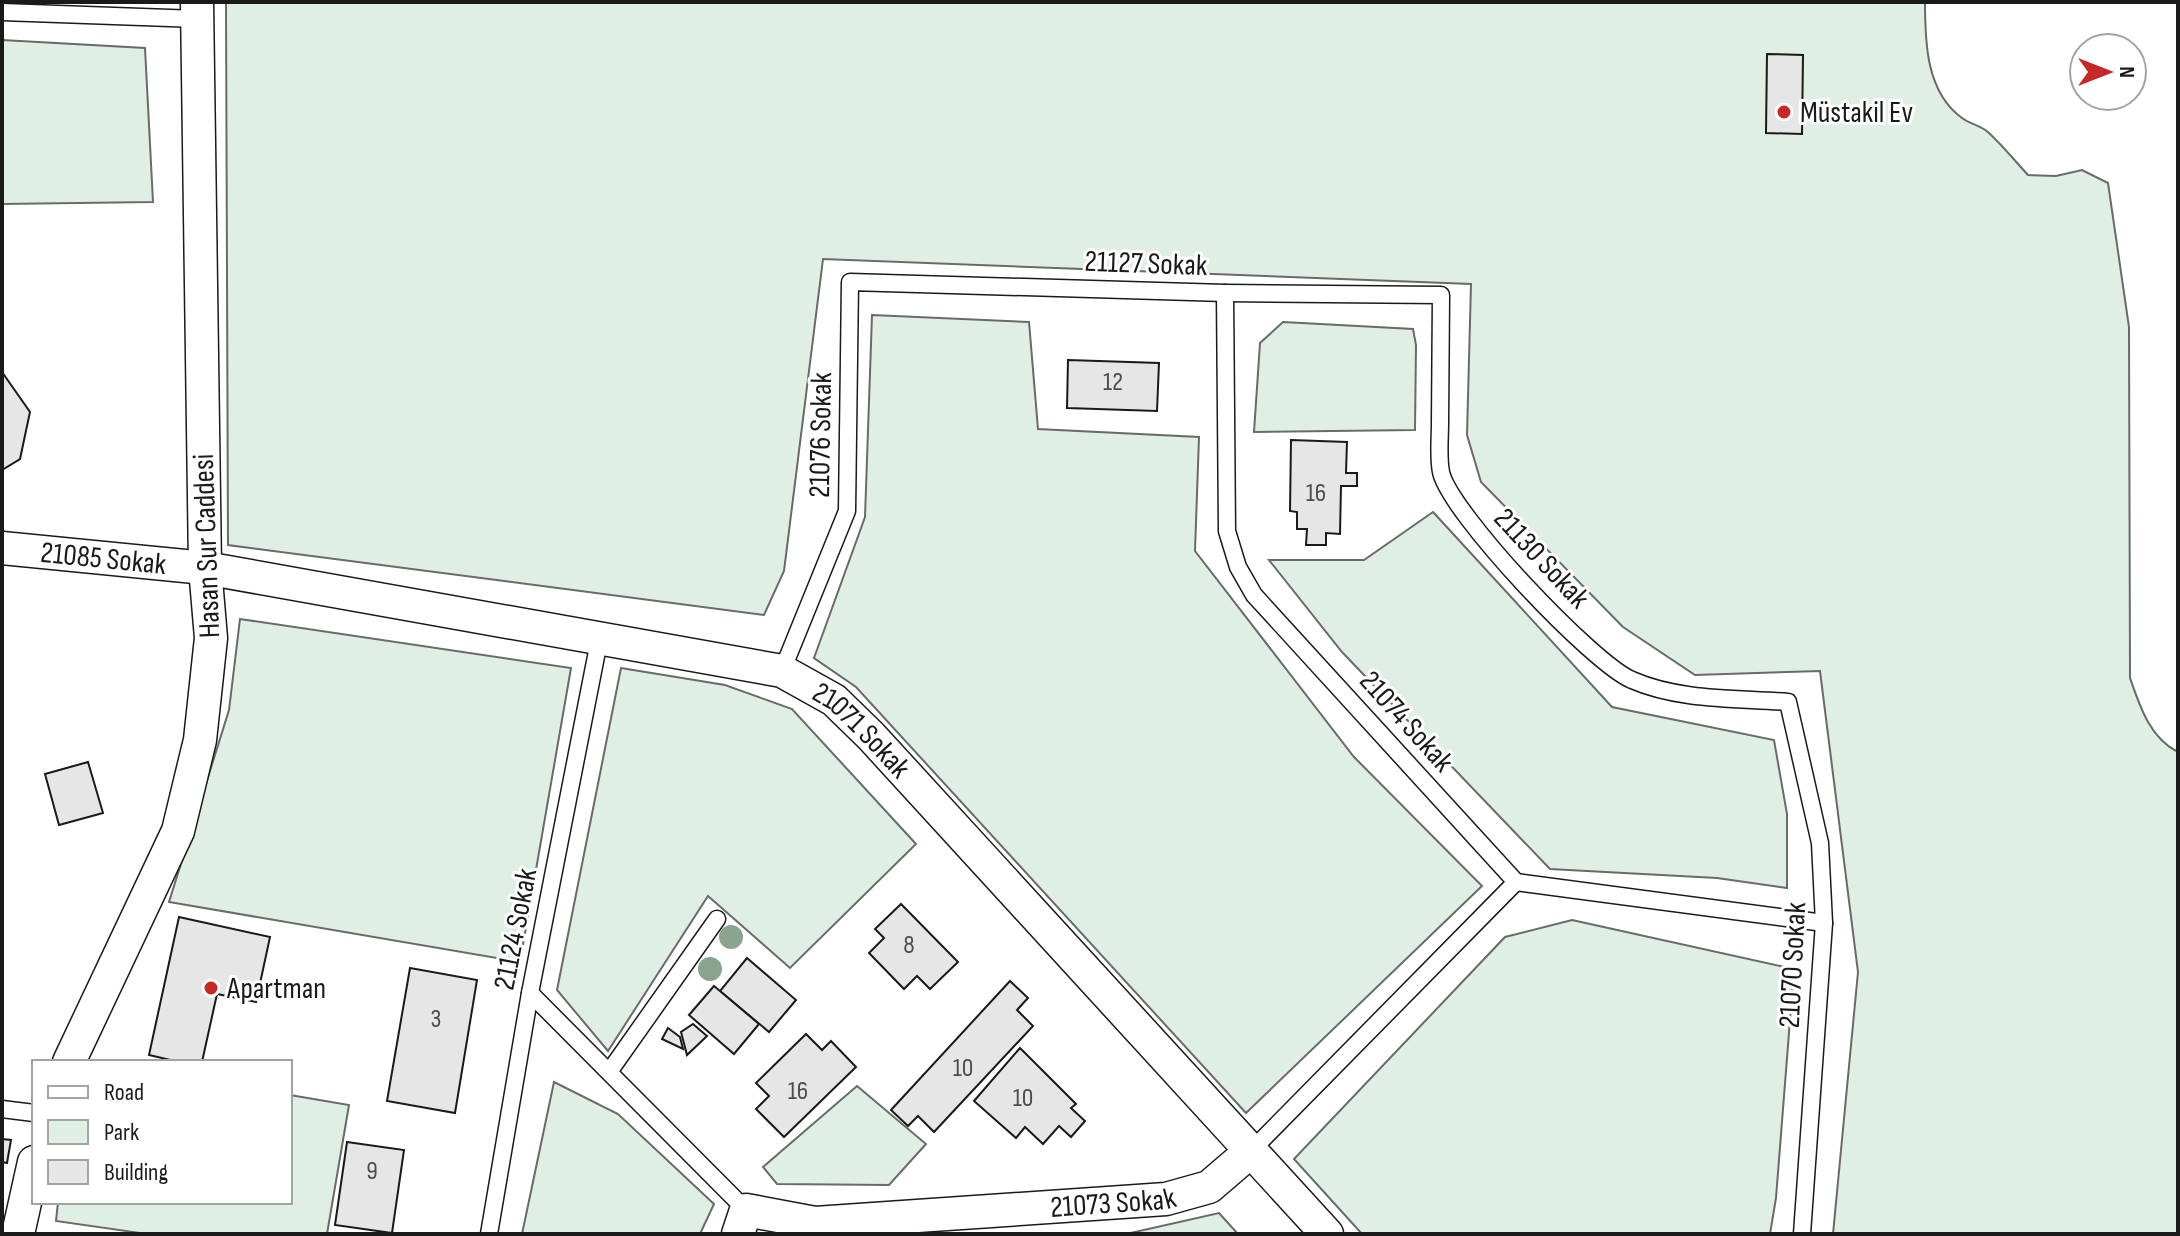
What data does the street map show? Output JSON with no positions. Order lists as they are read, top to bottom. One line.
{"streets":{"street":["Hasan Sur Caddesi","21085 Sokak","21071 Sokak","21073 Sokak"],"lane":["21127 Sokak","21076 Sokak","21130 Sokak","21074 Sokak","21124 Sokak","21070 Sokak"]},"crossings":[["21127 Sokak","21076 Sokak"],["21127 Sokak","21130 Sokak"],["21127 Sokak","21074 Sokak"],["21076 Sokak","21071 Sokak"],["Hasan Sur Caddesi","21085 Sokak"],["Hasan Sur Caddesi","21071 Sokak"],["21085 Sokak","21071 Sokak"],["21130 Sokak","21070 Sokak"],["21074 Sokak","21073 Sokak"],["21071 Sokak","21124 Sokak"],["21071 Sokak","21073 Sokak"],["21124 Sokak","21073 Sokak"]],"places":["Müstakil Ev","Apartman"],"house_numbers":["12","16","8","3","10","16","10","9"],"legend":["Road","Park","Building"],"north":"right"}
